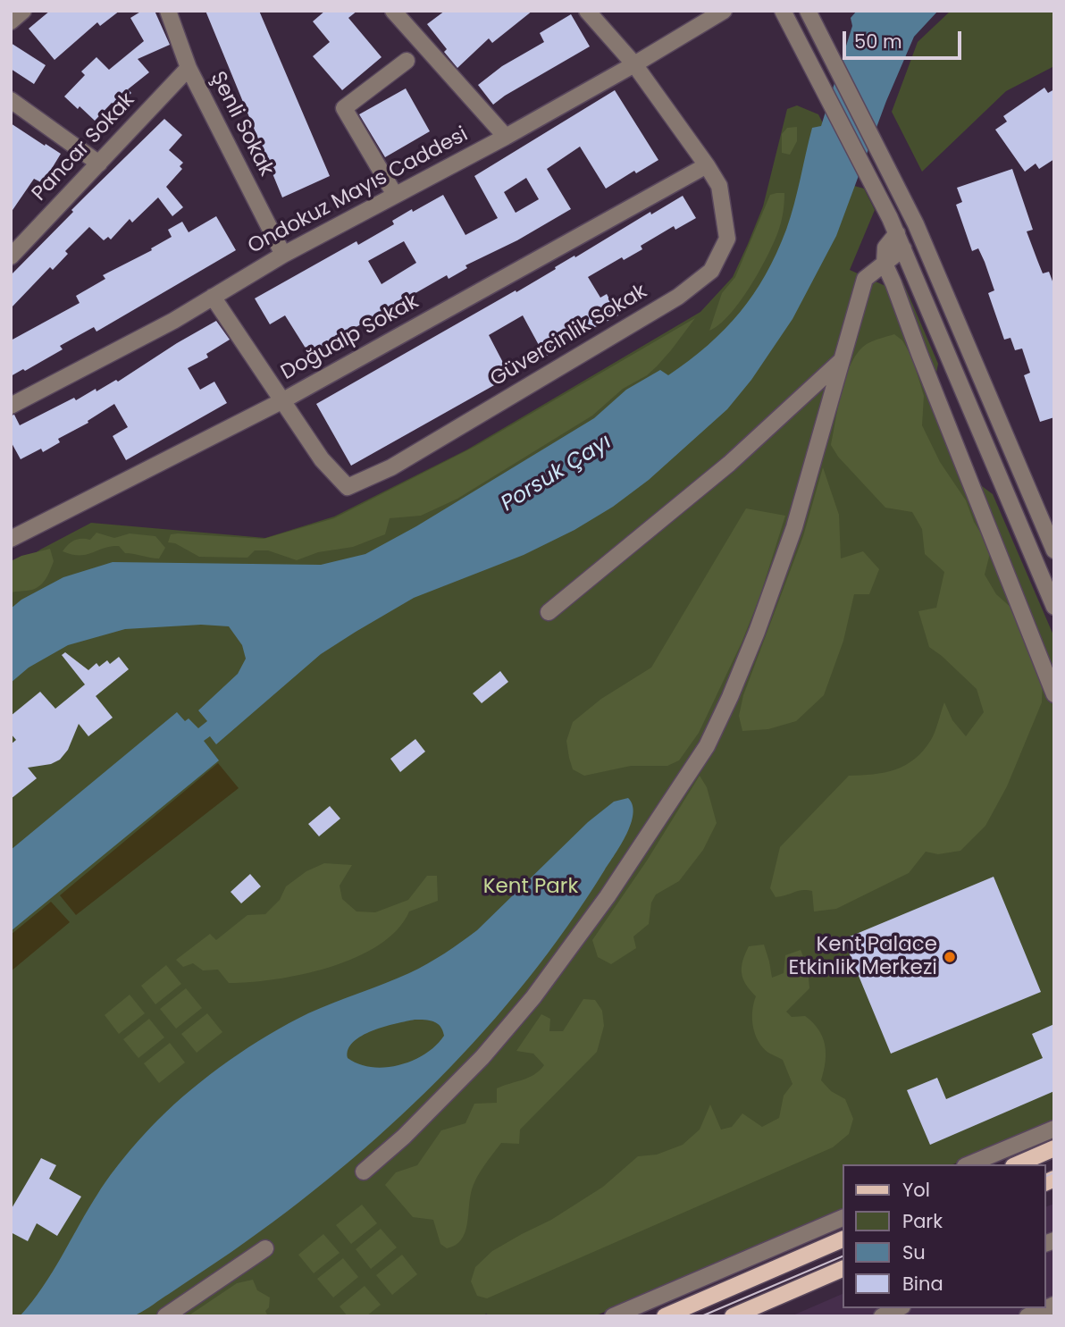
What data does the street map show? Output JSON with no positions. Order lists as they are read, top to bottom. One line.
{"streets":{"street":["Şenli Sokak","Pancar Sokak","Ondokuz Mayıs Caddesi","Güvercinlik Sokak","Doğualp Sokak"]},"crossings":[["Şenli Sokak","Pancar Sokak"],["Şenli Sokak","Ondokuz Mayıs Caddesi"],["Ondokuz Mayıs Caddesi","Güvercinlik Sokak"],["Güvercinlik Sokak","Doğualp Sokak"]],"water":["Porsuk Çayı"],"parks":["Kent Park"],"places":["Kent Palace Etkinlik Merkezi"],"legend":["Yol","Park","Su","Bina"],"scale_bar":"50 m"}
